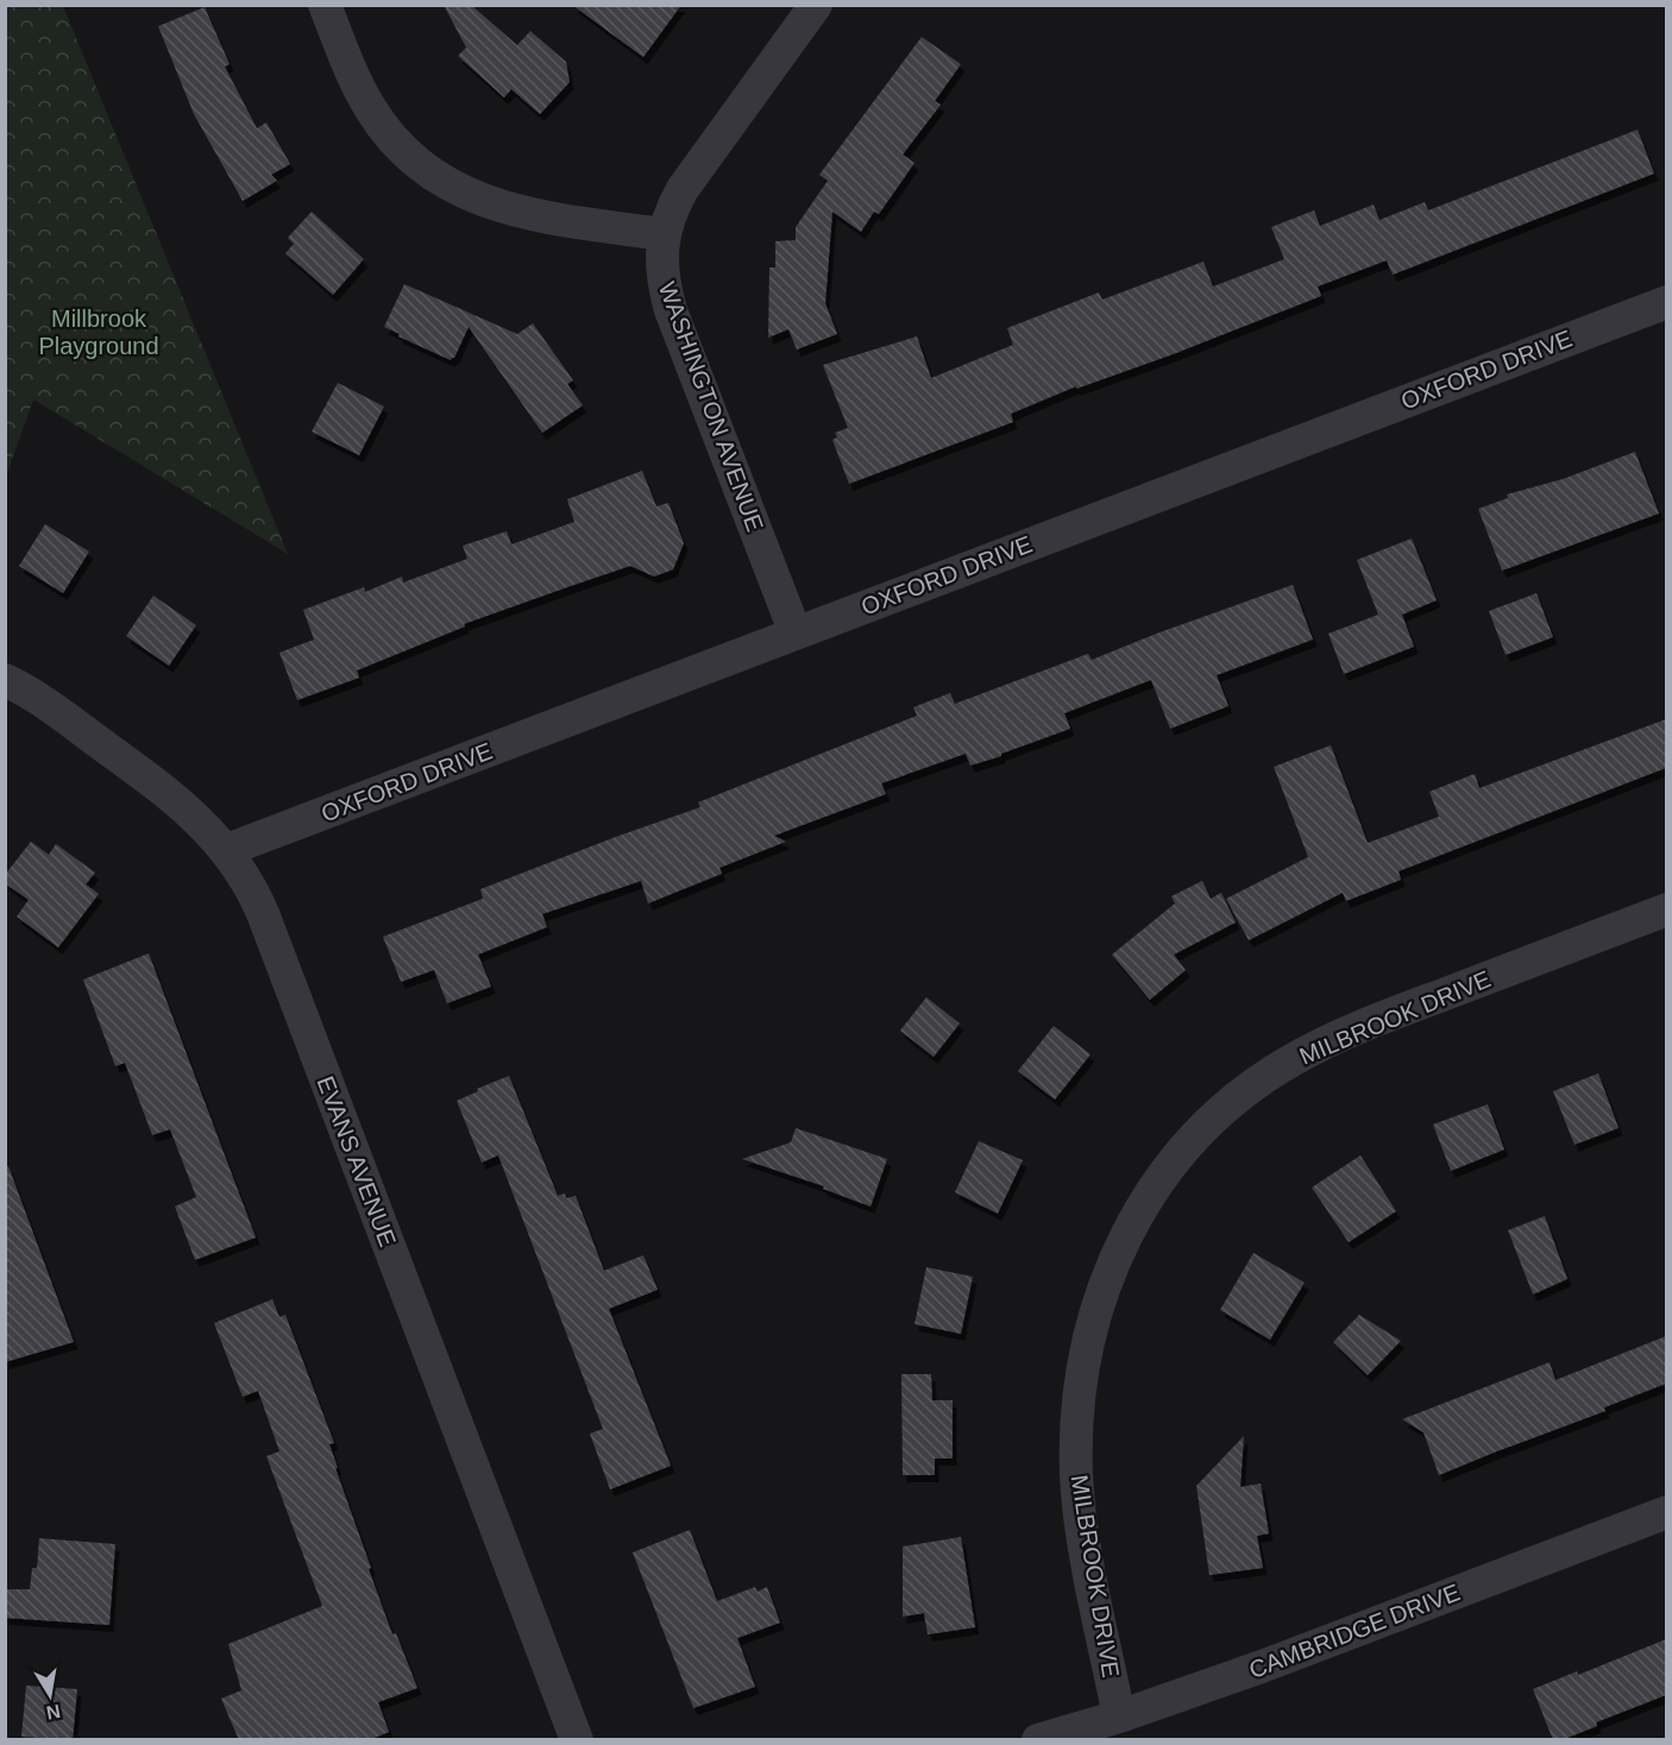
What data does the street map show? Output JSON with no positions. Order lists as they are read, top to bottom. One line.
{"streets":{"street":["OXFORD DRIVE","WASHINGTON AVENUE","MILBROOK DRIVE","EVANS AVENUE","CAMBRIDGE DRIVE"]},"crossings":[["OXFORD DRIVE","WASHINGTON AVENUE"],["OXFORD DRIVE","EVANS AVENUE"],["MILBROOK DRIVE","CAMBRIDGE DRIVE"]],"parks":["Millbrook Playground"],"north":"bottom"}
